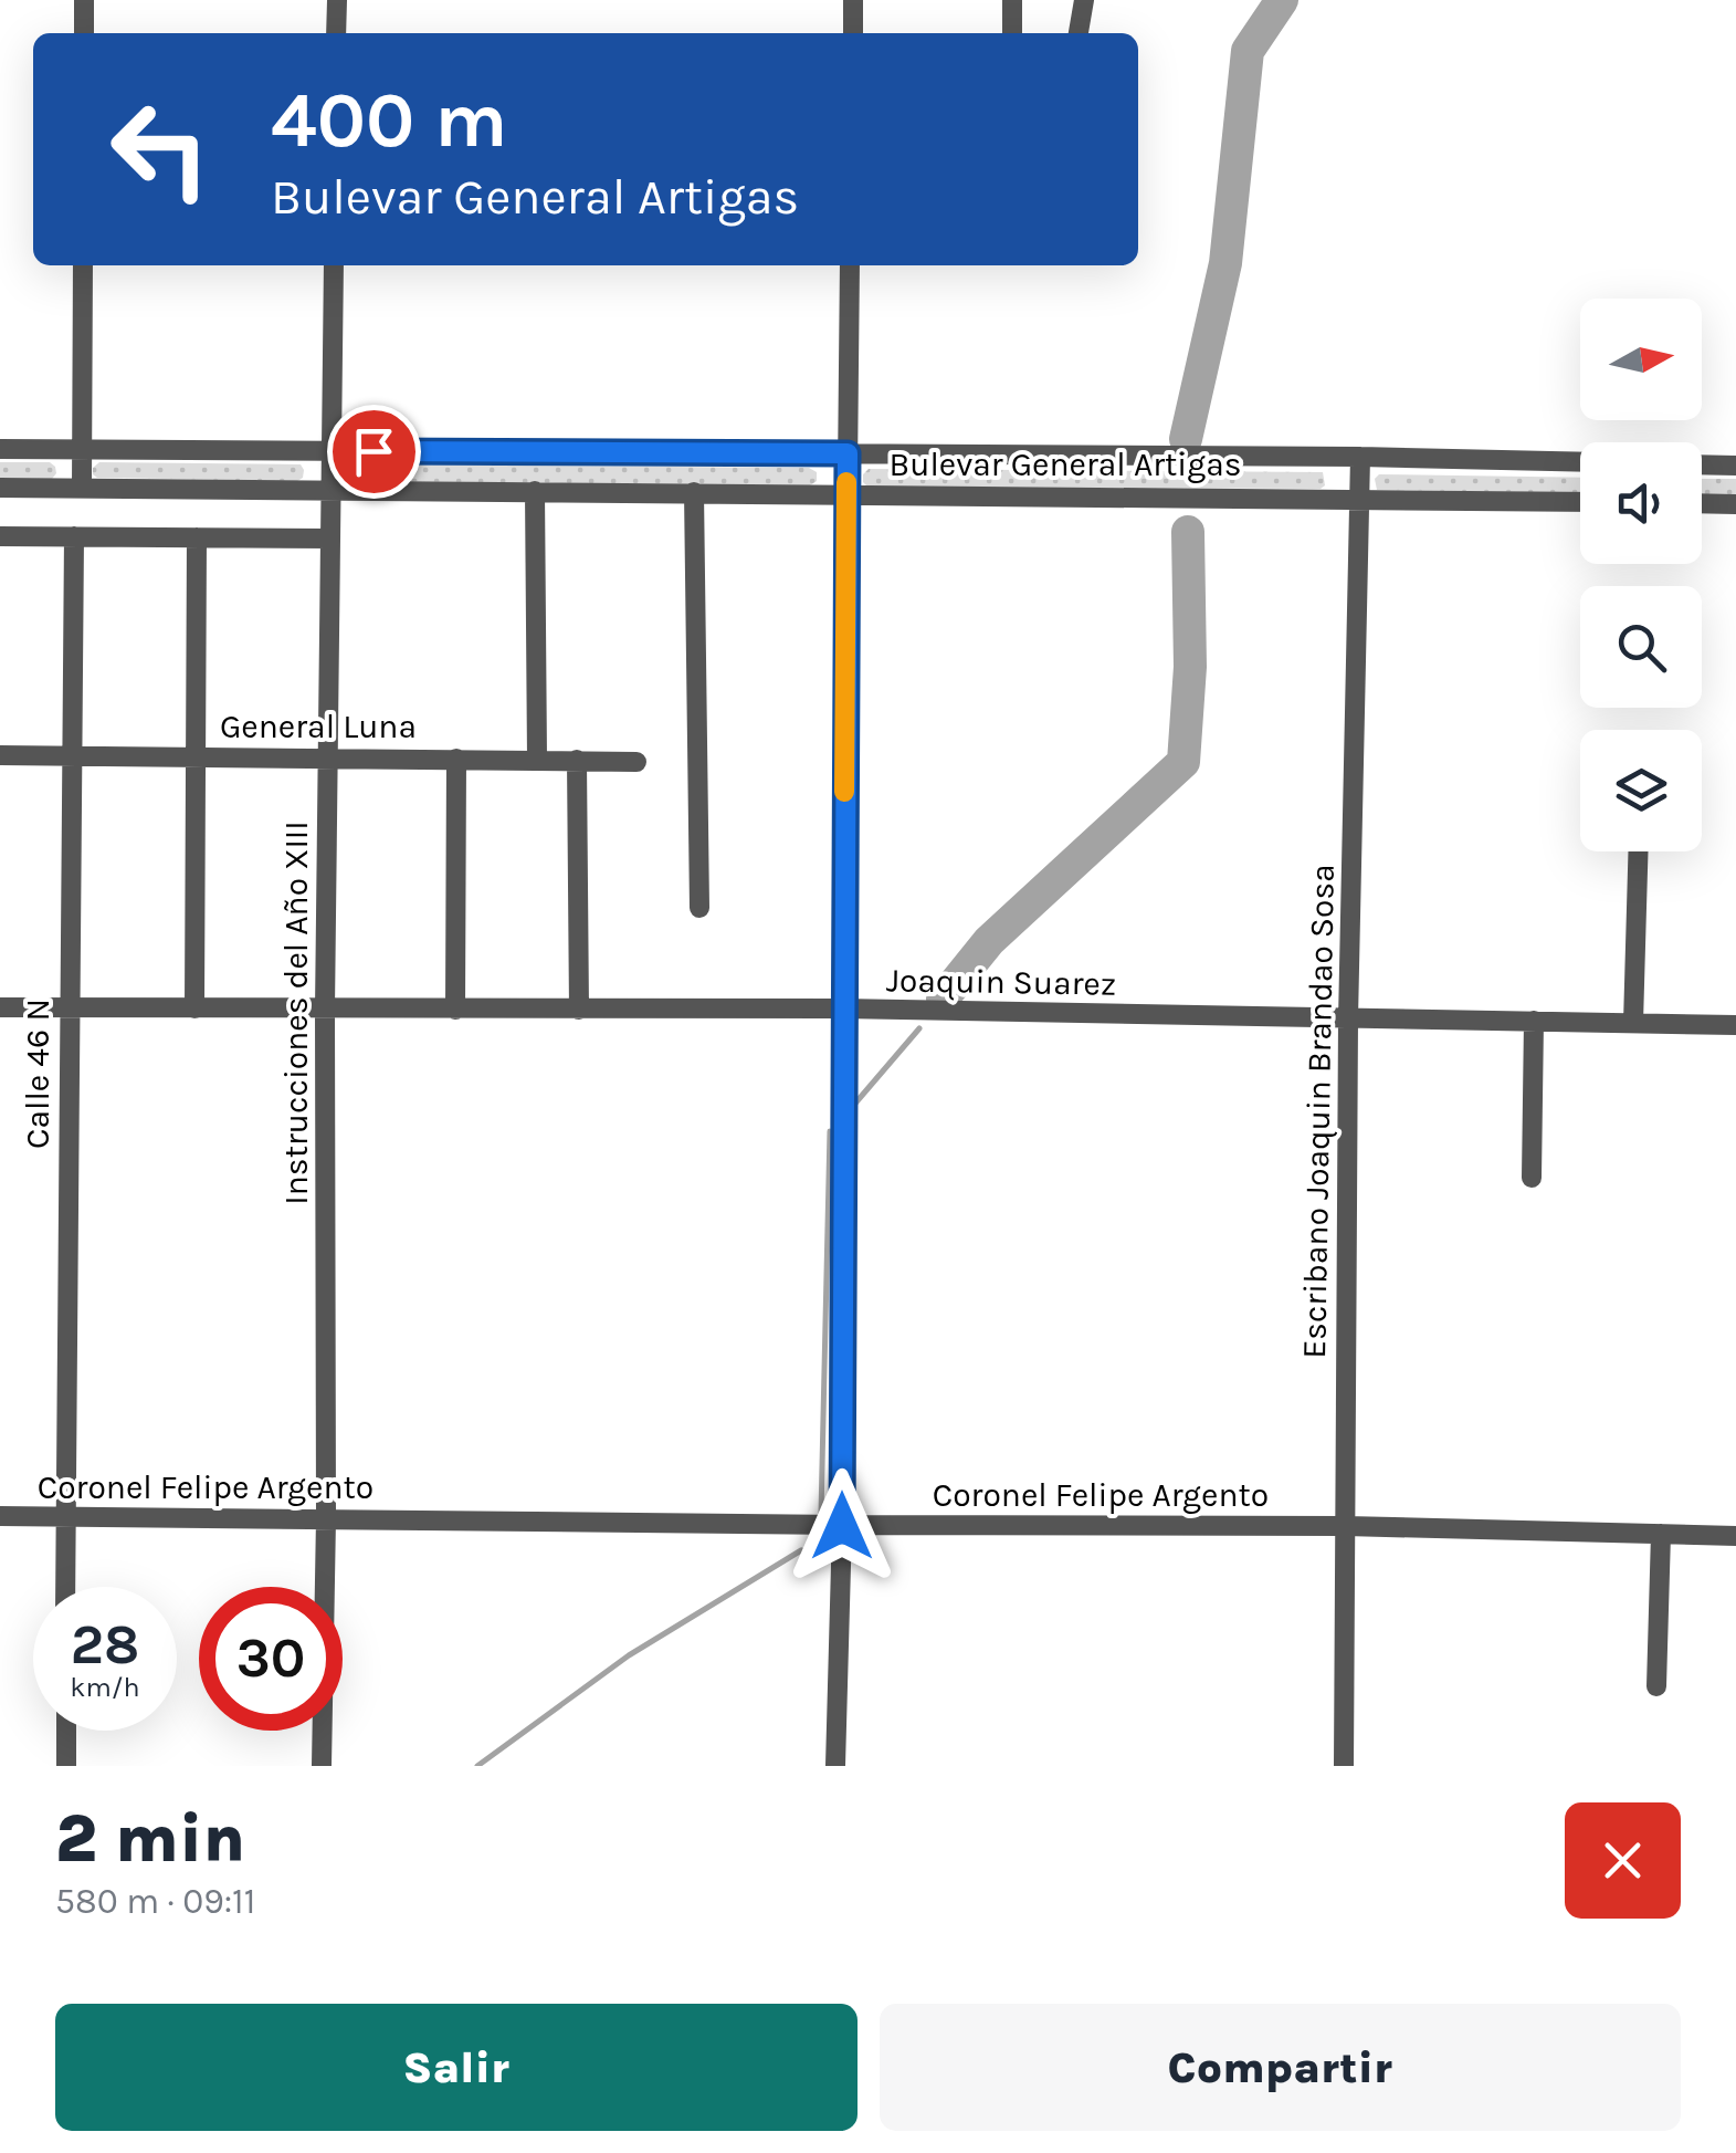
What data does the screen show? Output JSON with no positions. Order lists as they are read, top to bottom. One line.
{"streets":{"street":["Bulevar General Artigas","General Luna","Joaquin Suarez","Instrucciones del Año XIII","Calle 46 N","Escribano Joaquin Brandao Sosa","Coronel Felipe Argento"]},"crossings":[["Bulevar General Artigas","Instrucciones del Año XIII"],["Bulevar General Artigas","Escribano Joaquin Brandao Sosa"],["General Luna","Instrucciones del Año XIII"],["General Luna","Calle 46 N"],["Joaquin Suarez","Instrucciones del Año XIII"],["Joaquin Suarez","Calle 46 N"],["Joaquin Suarez","Escribano Joaquin Brandao Sosa"],["Instrucciones del Año XIII","Coronel Felipe Argento"],["Calle 46 N","Coronel Felipe Argento"],["Escribano Joaquin Brandao Sosa","Coronel Felipe Argento"]],"north":"right","page":{"turn":["400 m","Bulevar General Artigas"],"speed":"28 km/h","limit":"30","heading":["2 min","580 m · 09:11"],"buttons":["Salir","Compartir"]}}
